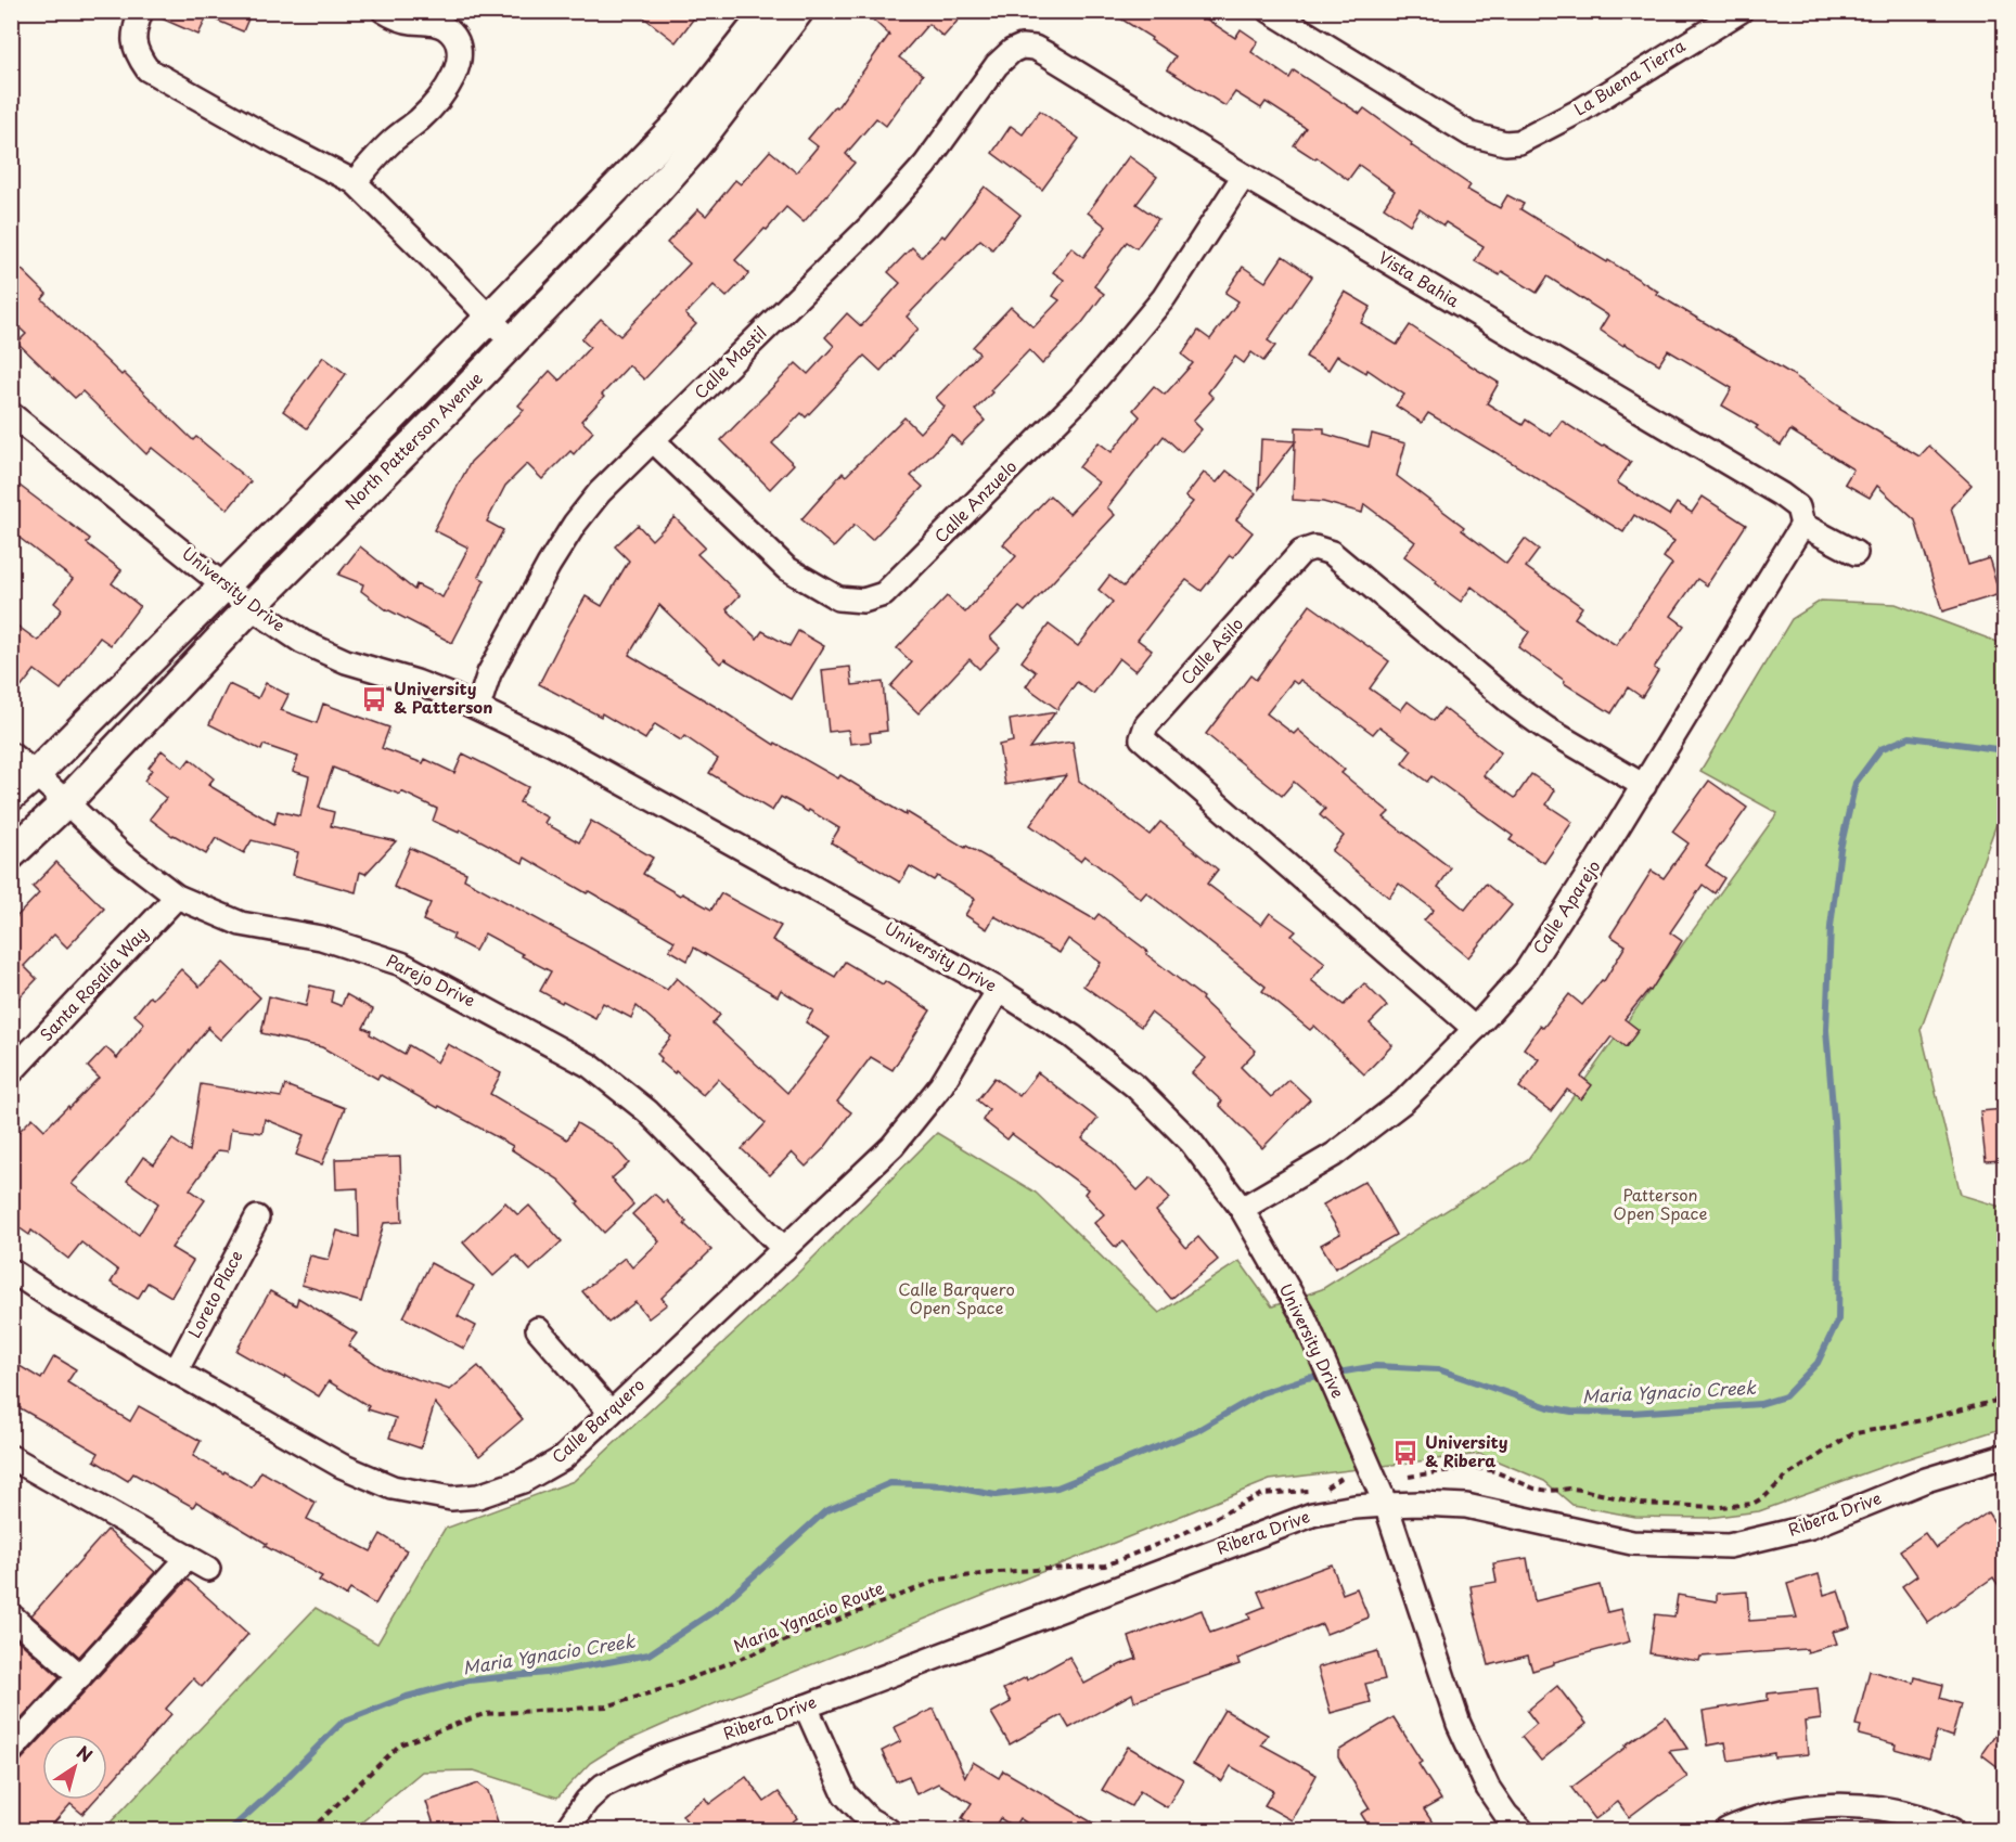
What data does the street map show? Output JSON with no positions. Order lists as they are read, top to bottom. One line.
{"streets":{"main road":["North Patterson Avenue"],"street":["La Buena Tierra","Vista Bahia","Calle Mastil","Calle Anzuelo","University Drive","Calle Asilo","Calle Aparejo","Parejo Drive","Santa Rosalia Way","Loreto Place","Calle Barquero","Ribera Drive"],"path":["Maria Ygnacio Route"]},"crossings":[["Vista Bahia","Calle Mastil"],["Vista Bahia","Calle Anzuelo"],["Vista Bahia","Calle Aparejo"],["Calle Mastil","Calle Anzuelo"],["Calle Mastil","University Drive"],["North Patterson Avenue","University Drive"],["North Patterson Avenue","Parejo Drive"],["University Drive","Calle Aparejo"],["University Drive","Calle Barquero"],["University Drive","Ribera Drive"],["Calle Asilo","Calle Aparejo"],["Parejo Drive","Santa Rosalia Way"],["Parejo Drive","Calle Barquero"],["Loreto Place","Calle Barquero"]],"water":["Maria Ygnacio Creek"],"parks":["Patterson Open Space","Calle Barquero Open Space"],"places":{"bus stop":["University & Patterson","University & Ribera"]},"north":"top right"}
